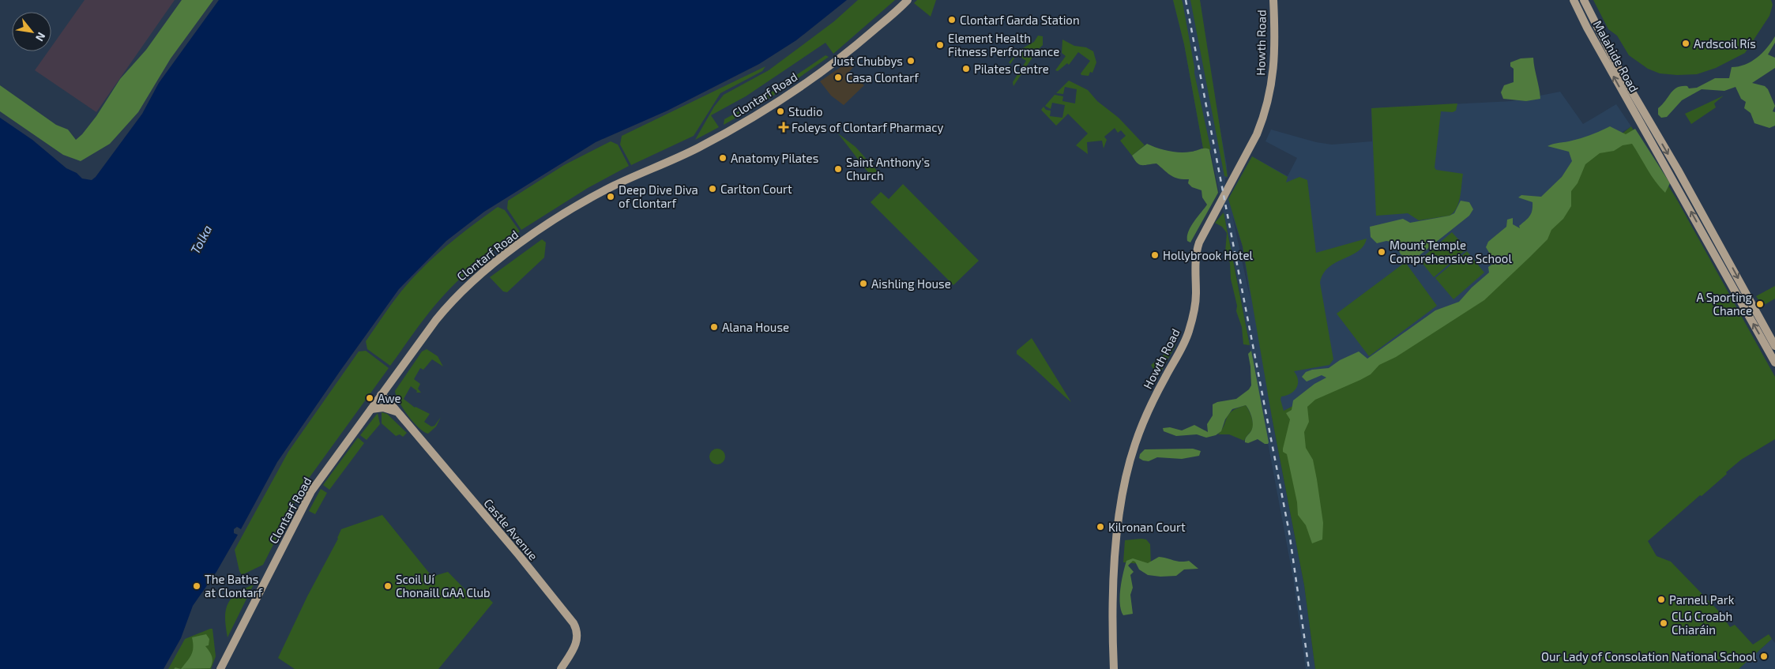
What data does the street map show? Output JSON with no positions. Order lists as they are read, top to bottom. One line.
{"streets":{"main road":["Howth Road","Malahide Road","Clontarf Road","Castle Avenue"]},"crossings":[["Clontarf Road","Castle Avenue"]],"water":["Tolka"],"places":{"other":["Clontarf Garda Station","Ardscoil Rís","Element Health Fitness Performance","Just Chubbys","Pilates Centre","Casa Clontarf","Studio","Anatomy Pilates","Saint Anthony's Church","Carlton Court","Deep Dive Diva of Clontarf","Mount Temple Comprehensive School","Hollybrook Hotel","Aishling House","A Sporting Chance","Alana House","Awe","Kilronan Court","The Baths at Clontarf","Scoil Uí Chonaill GAA Club","Parnell Park","CLG Croabh Chiaráin","Our Lady of Consolation National School"],"health":["Foleys of Clontarf Pharmacy"]},"north":"bottom right"}
